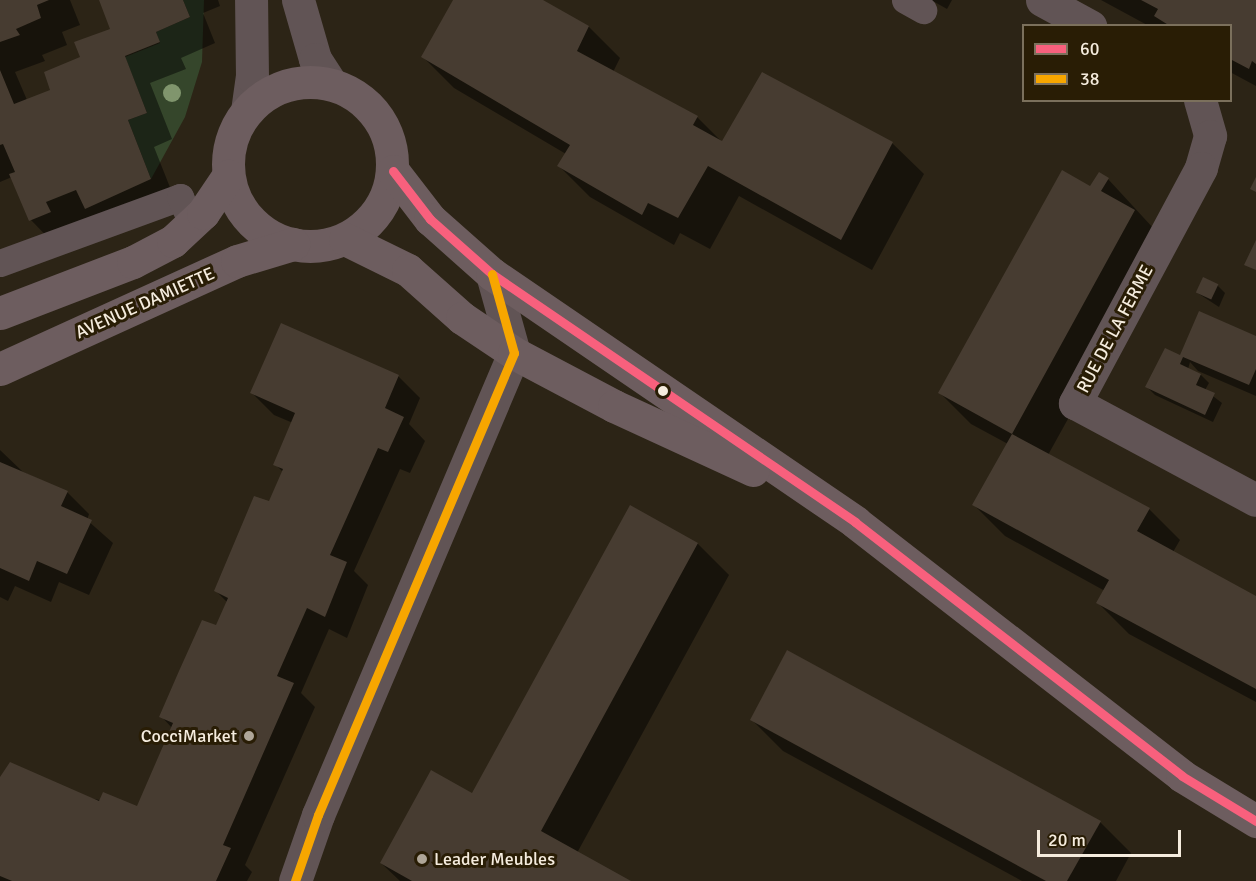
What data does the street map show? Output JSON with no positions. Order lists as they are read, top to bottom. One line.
{"streets":{"main road":["AVENUE DAMIETTE"],"street":["RUE DE LA FERME"]},"places":["CocciMarket","Leader Meubles"],"lines":["transit line 60","transit line 38"],"legend":["60","38"],"scale_bar":"20 m"}
